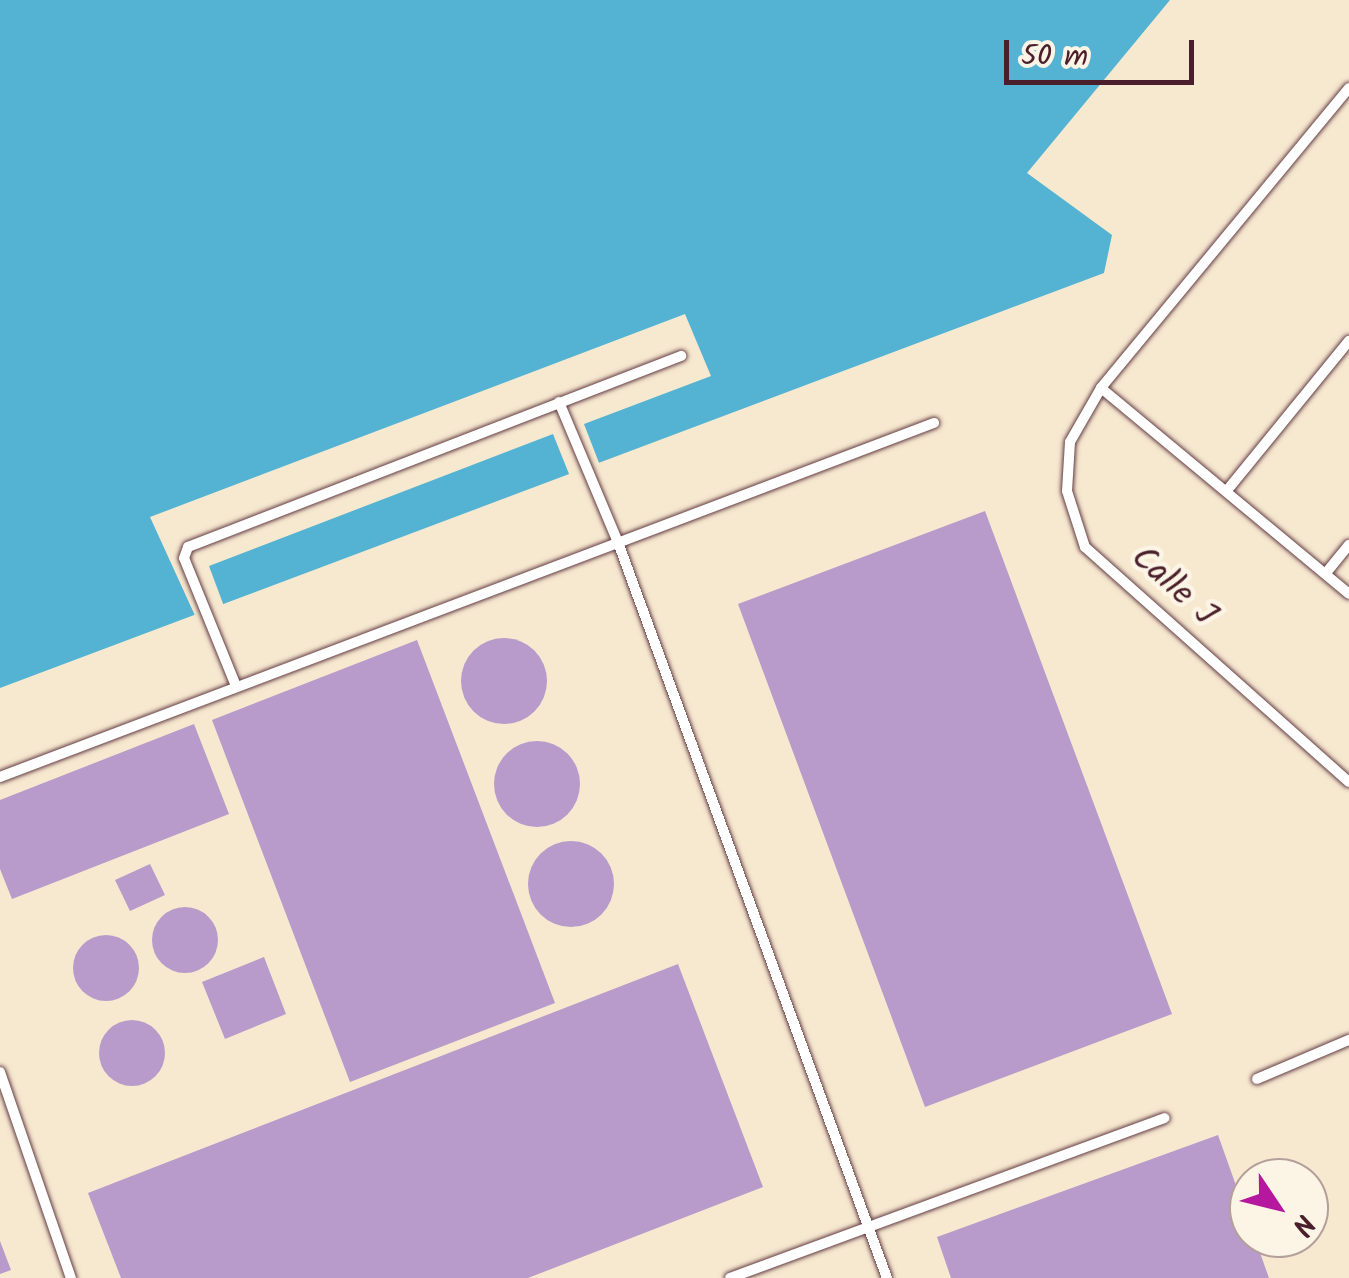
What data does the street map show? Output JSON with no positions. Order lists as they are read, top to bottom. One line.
{"streets":{"lane":["Calle J"]},"scale_bar":"50 m","north":"bottom right"}
